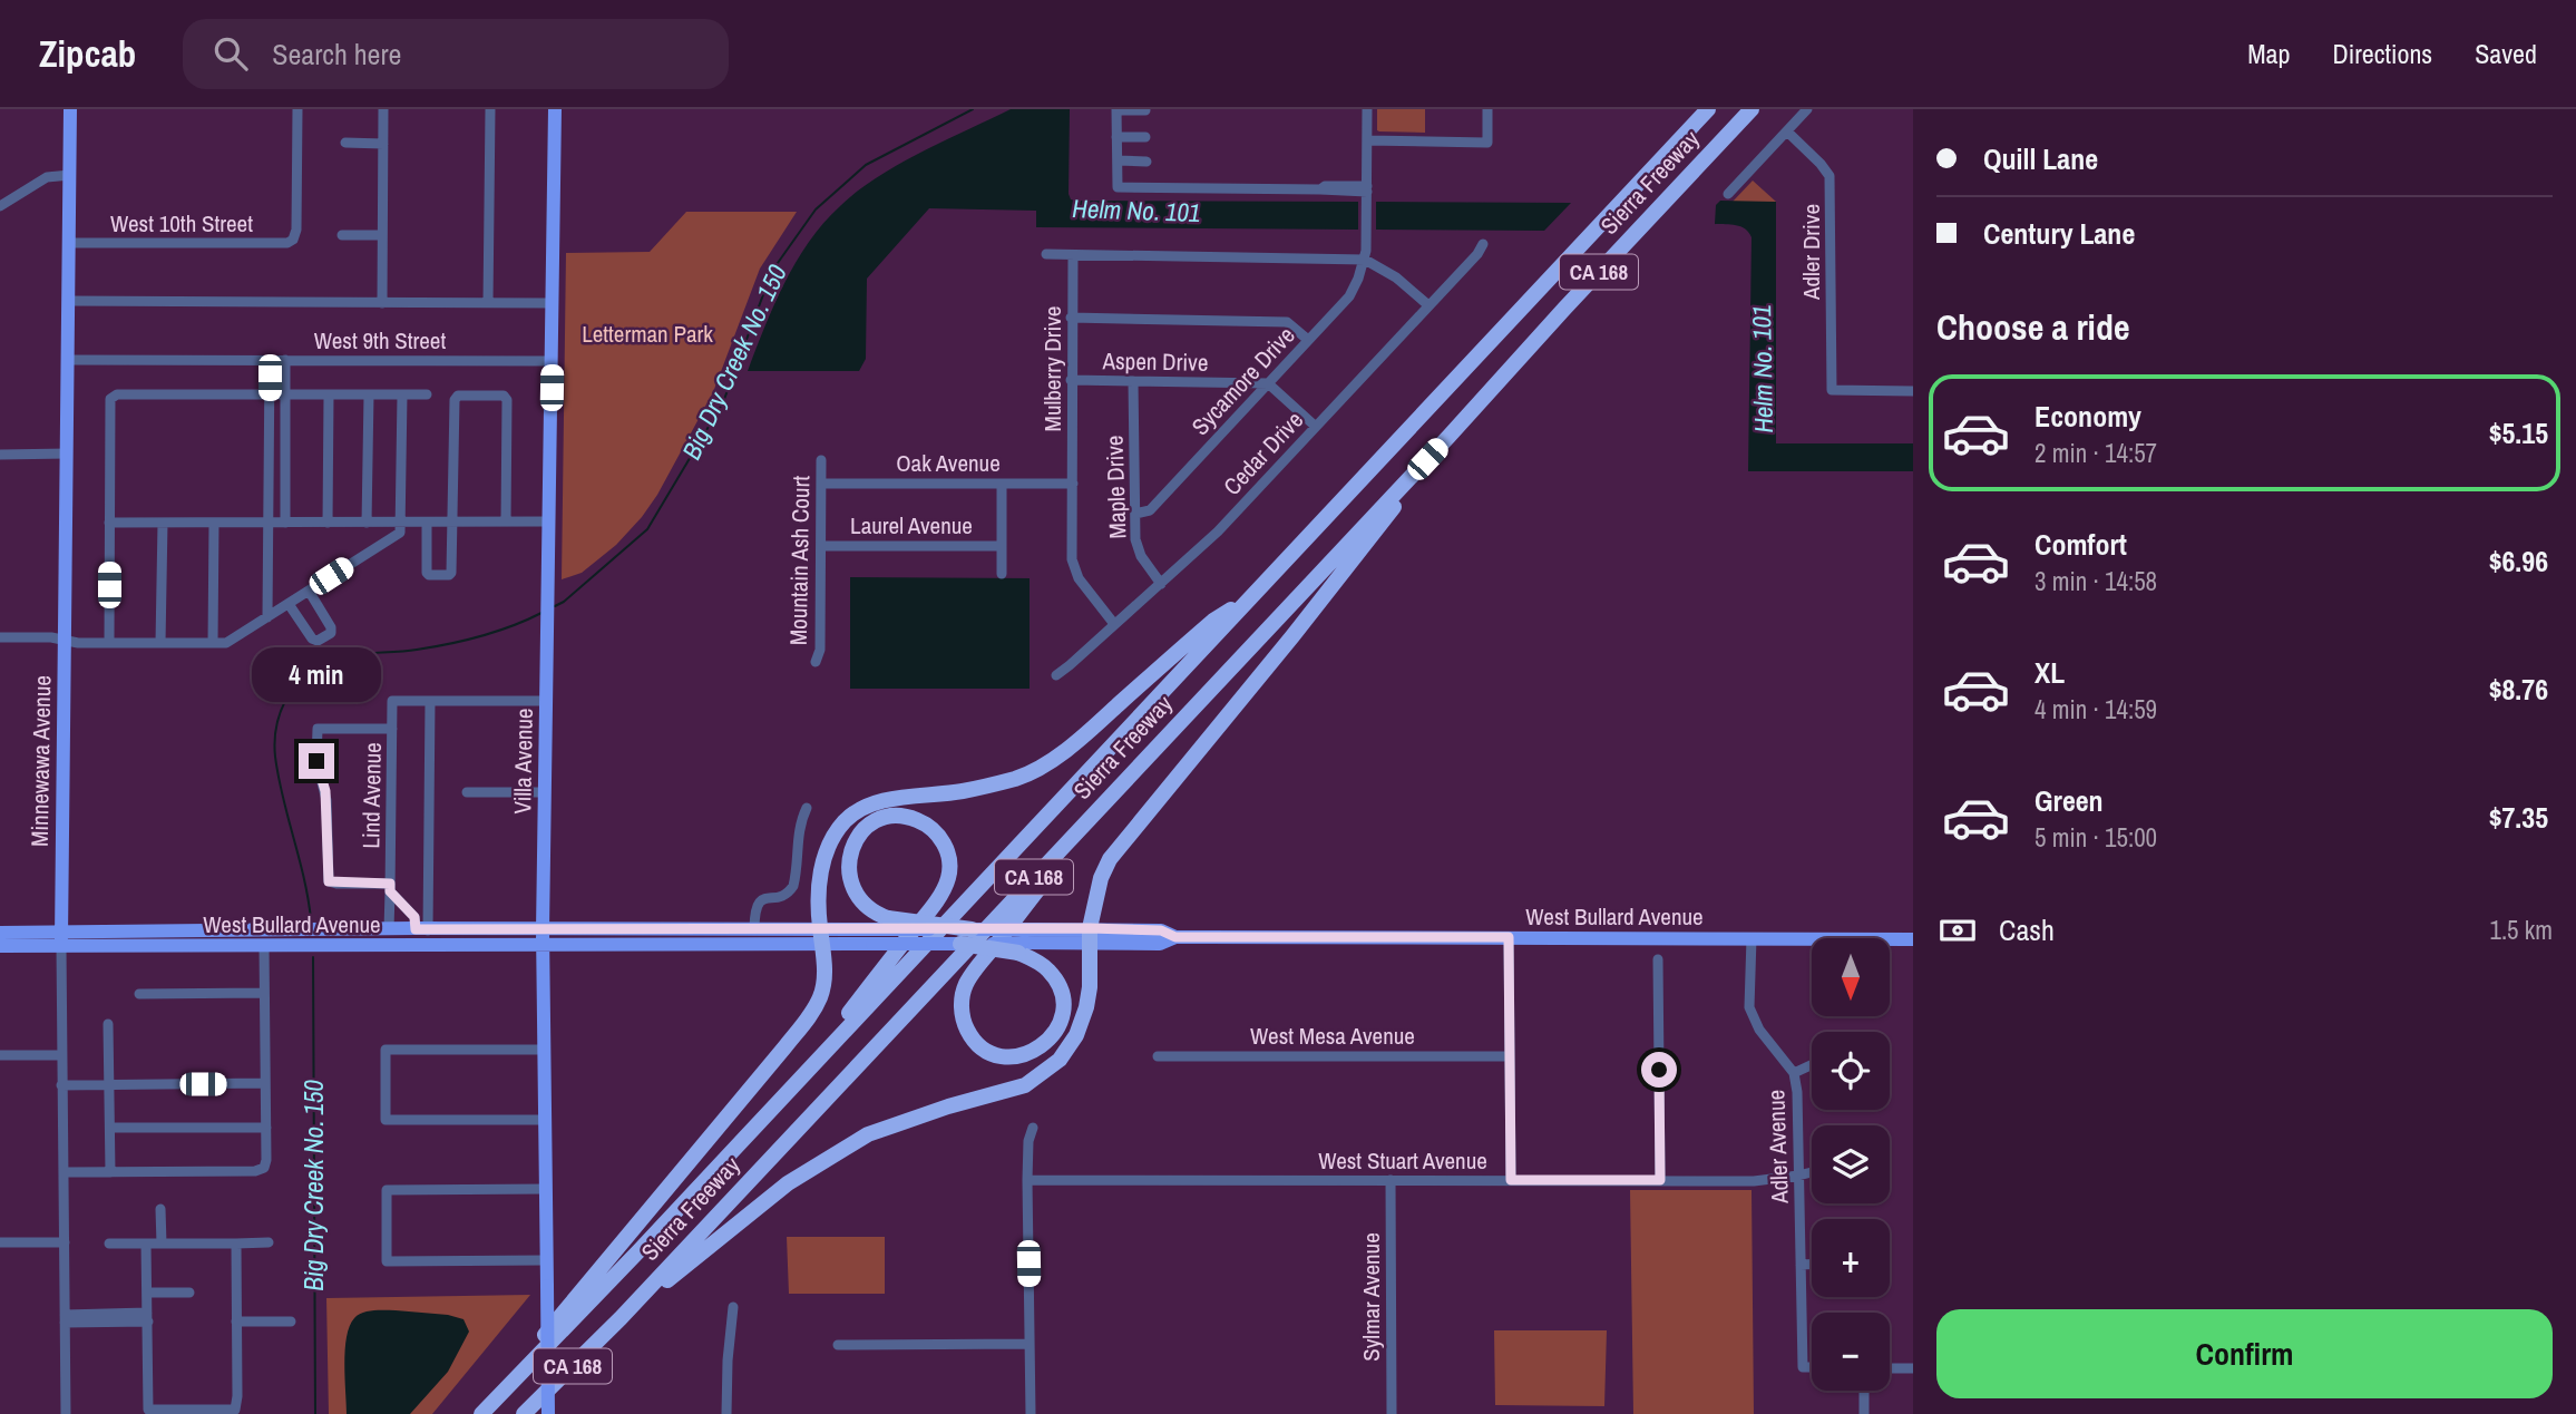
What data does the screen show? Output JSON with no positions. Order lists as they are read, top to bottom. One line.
{"streets":{"highway":["Sierra Freeway","CA 168"],"main road":["Minnewawa Avenue","Villa Avenue","West Bullard Avenue"],"street":["West 10th Street","Adler Drive","West 9th Street","Aspen Drive","Mulberry Drive","Sycamore Drive","Cedar Drive","Oak Avenue","Maple Drive","Laurel Avenue","Mountain Ash Court","Lind Avenue","West Mesa Avenue","Adler Avenue","West Stuart Avenue","Sylmar Avenue"]},"crossings":[["West 10th Street","Minnewawa Avenue"],["West 9th Street","Minnewawa Avenue"],["West 9th Street","Villa Avenue"],["Aspen Drive","Mulberry Drive"],["Aspen Drive","Sycamore Drive"],["Aspen Drive","Maple Drive"],["Mulberry Drive","Cedar Drive"],["Mulberry Drive","Oak Avenue"],["Sycamore Drive","Maple Drive"],["Cedar Drive","Maple Drive"],["Oak Avenue","Mountain Ash Court"],["Laurel Avenue","Mountain Ash Court"],["Minnewawa Avenue","West Bullard Avenue"],["Villa Avenue","West Bullard Avenue"],["Lind Avenue","West Bullard Avenue"],["West Bullard Avenue","Adler Avenue"],["Adler Avenue","West Stuart Avenue"],["West Stuart Avenue","Sylmar Avenue"]],"water":["Helm No. 101","Big Dry Creek No. 150"],"parks":["Letterman Park"],"north":"bottom","page":{"header":"Zipcab","search":"Search here","nav":["Map","Directions","Saved"],"banner":["Quill Lane","Century Lane"],"heading":"Choose a ride","list":[{"name":"Economy","note":"2 min · 14:57","value":"$5.15"},{"name":"Comfort","note":"3 min · 14:58","value":"$6.96"},{"name":"XL","note":"4 min · 14:59","value":"$8.76"},{"name":"Green","note":"5 min · 15:00","value":"$7.35"}],"bubble":"4 min","pay":["Cash","1.5 km"],"map_buttons":["+","−"],"buttons":"Confirm"}}
